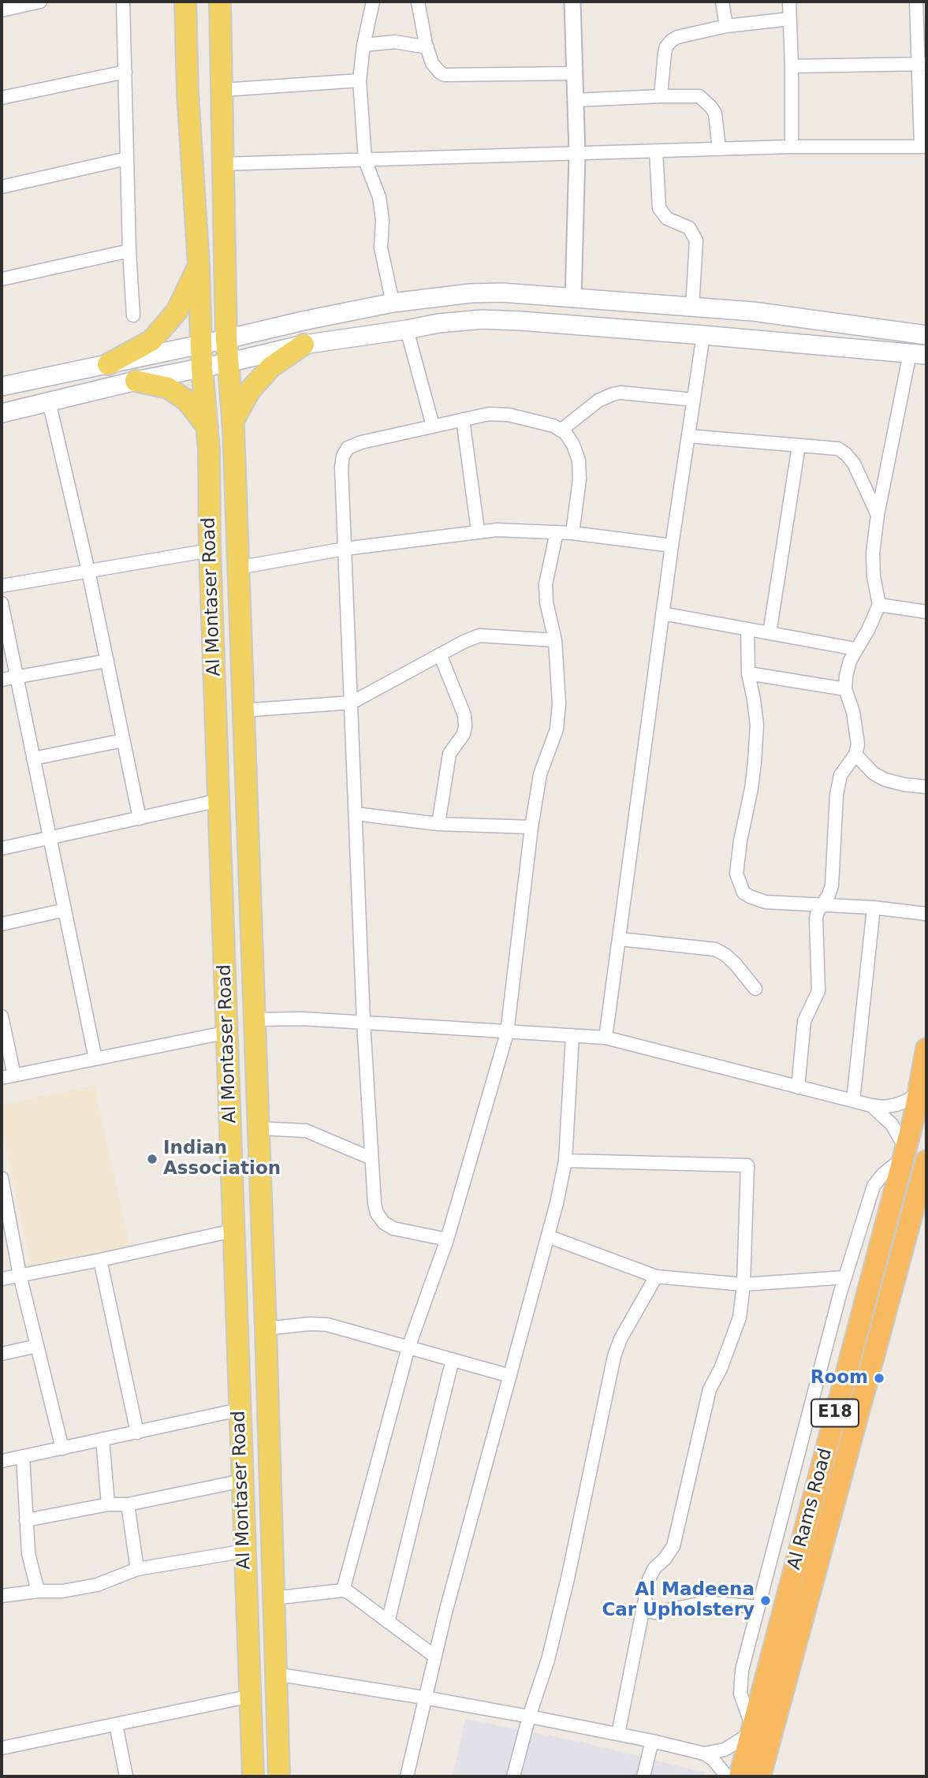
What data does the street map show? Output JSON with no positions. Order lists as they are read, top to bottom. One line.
{"streets":{"highway":["E18","Al Rams Road"],"main road":["Al Montaser Road"]},"places":["Indian Association","Room","Al Madeena Car Upholstery"]}
